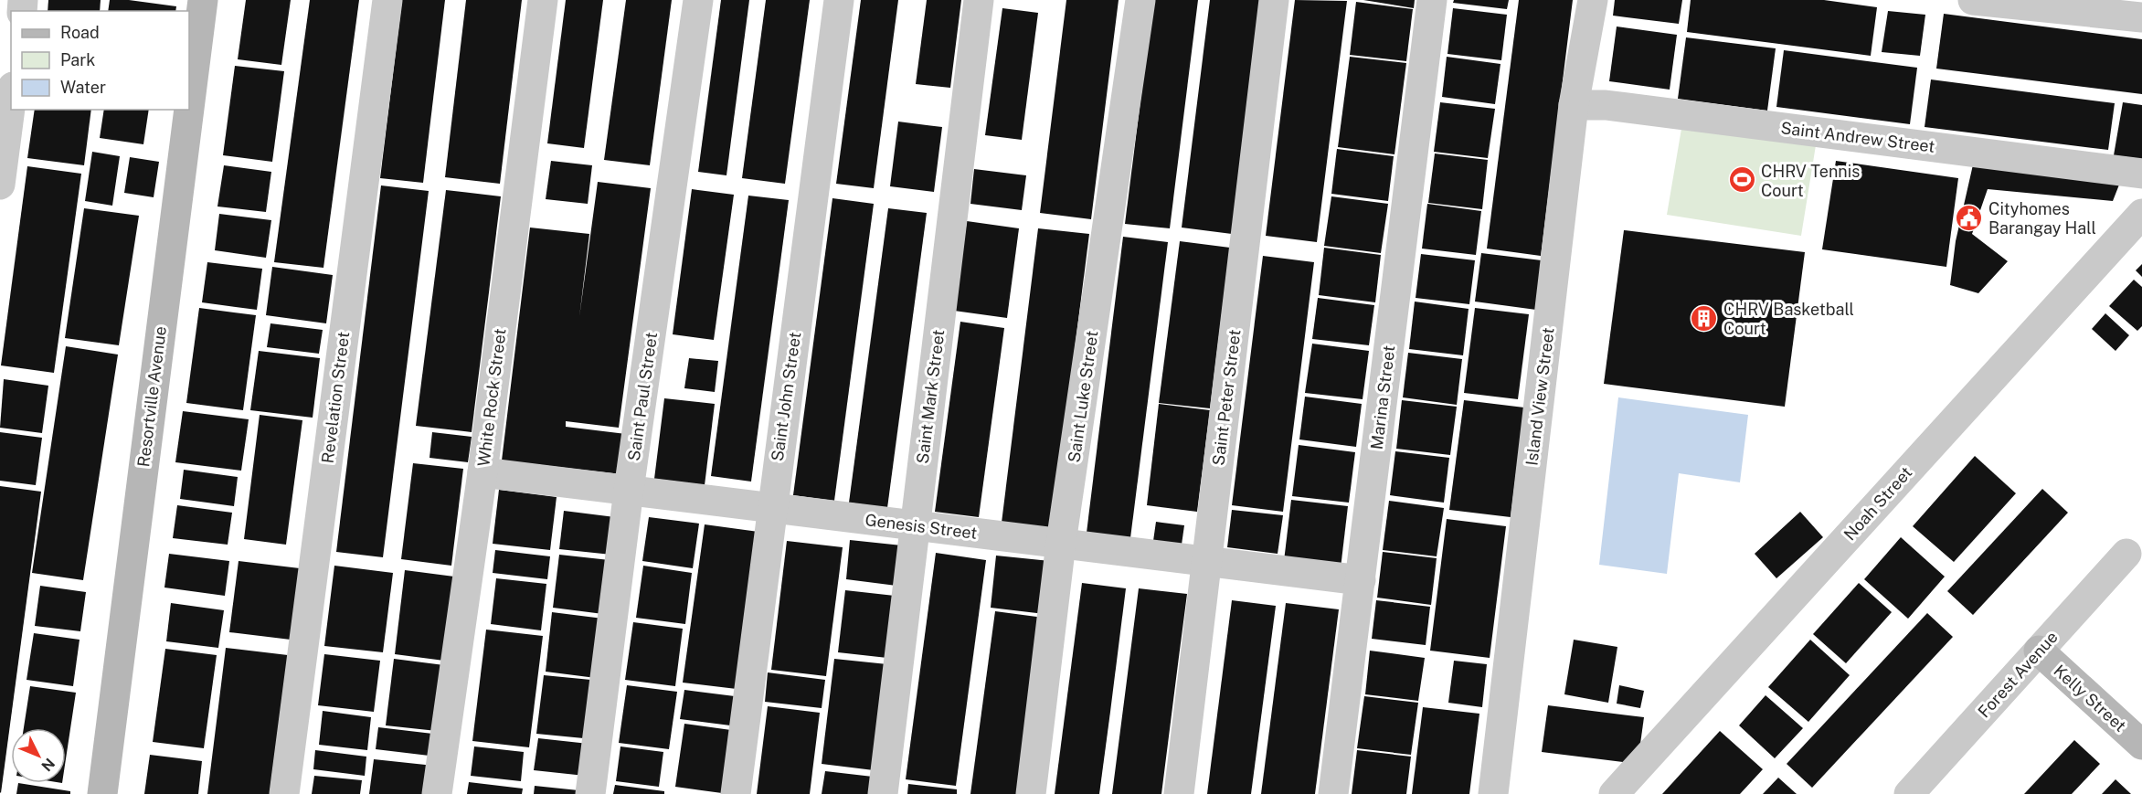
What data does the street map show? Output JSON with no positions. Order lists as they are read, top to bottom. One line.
{"streets":{"street":["Saint Andrew Street","Resortville Avenue","Saint Paul Street","Saint John Street","Saint Mark Street","Saint Luke Street","Island View Street","Revelation Street","White Rock Street","Saint Peter Street","Marina Street","Noah Street","Genesis Street","Forest Avenue","Kelly Street"]},"crossings":[["Saint Andrew Street","Island View Street"],["Saint Paul Street","Genesis Street"],["Saint John Street","Genesis Street"],["Saint Mark Street","Genesis Street"],["Saint Luke Street","Genesis Street"],["White Rock Street","Genesis Street"],["Saint Peter Street","Genesis Street"],["Marina Street","Genesis Street"],["Forest Avenue","Kelly Street"]],"places":{"sports":["CHRV Tennis Court"],"public building":["Cityhomes Barangay Hall"],"building":["CHRV Basketball Court"]},"legend":["Road","Park","Water"],"north":"bottom right"}
